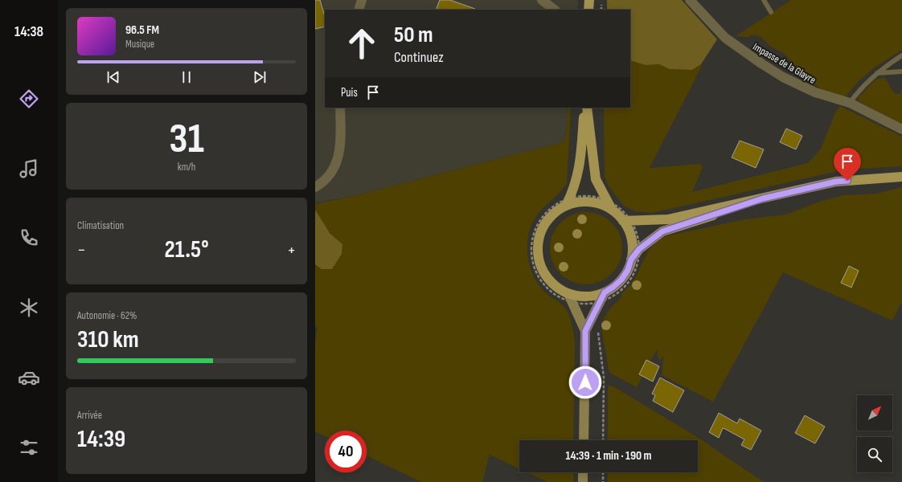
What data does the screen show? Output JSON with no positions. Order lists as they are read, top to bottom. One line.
{"streets":{"street":["Impasse de la Glayre"]},"north":"top right","page":{"tabs":"14:38","turn":["50 m","Continuez"],"song":["96.5 FM","Musique"],"then":"Puis","tile":[["31","km/h"],"Climatisation",["Autonomie · 62%","310 km"],["Arrivée","14:39"]],"heat":["−","21.5°","+"],"limit":"40","trip":"14:39 · 1 min · 190 m"}}
